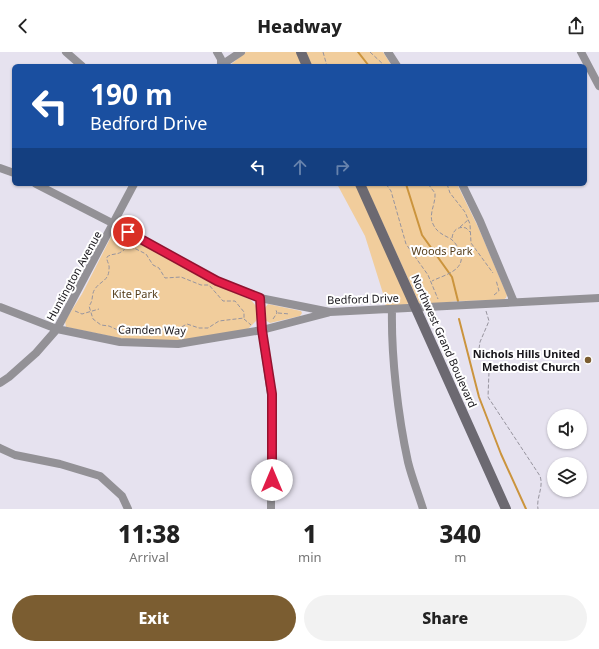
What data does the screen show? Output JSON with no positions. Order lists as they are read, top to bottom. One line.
{"streets":{"street":["Huntington Avenue","Bedford Drive","Camden Way","Northwest Grand Boulevard"]},"crossings":[["Huntington Avenue","Bedford Drive"],["Huntington Avenue","Camden Way"],["Bedford Drive","Camden Way"],["Bedford Drive","Northwest Grand Boulevard"]],"parks":["Woods Park","Kite Park"],"places":["Nichols Hills United Methodist Church"],"page":{"header":"Headway","turn":["190 m","Bedford Drive"],"eta":["11:38","Arrival","1","min","340","m"],"buttons":["Exit","Share"]}}
